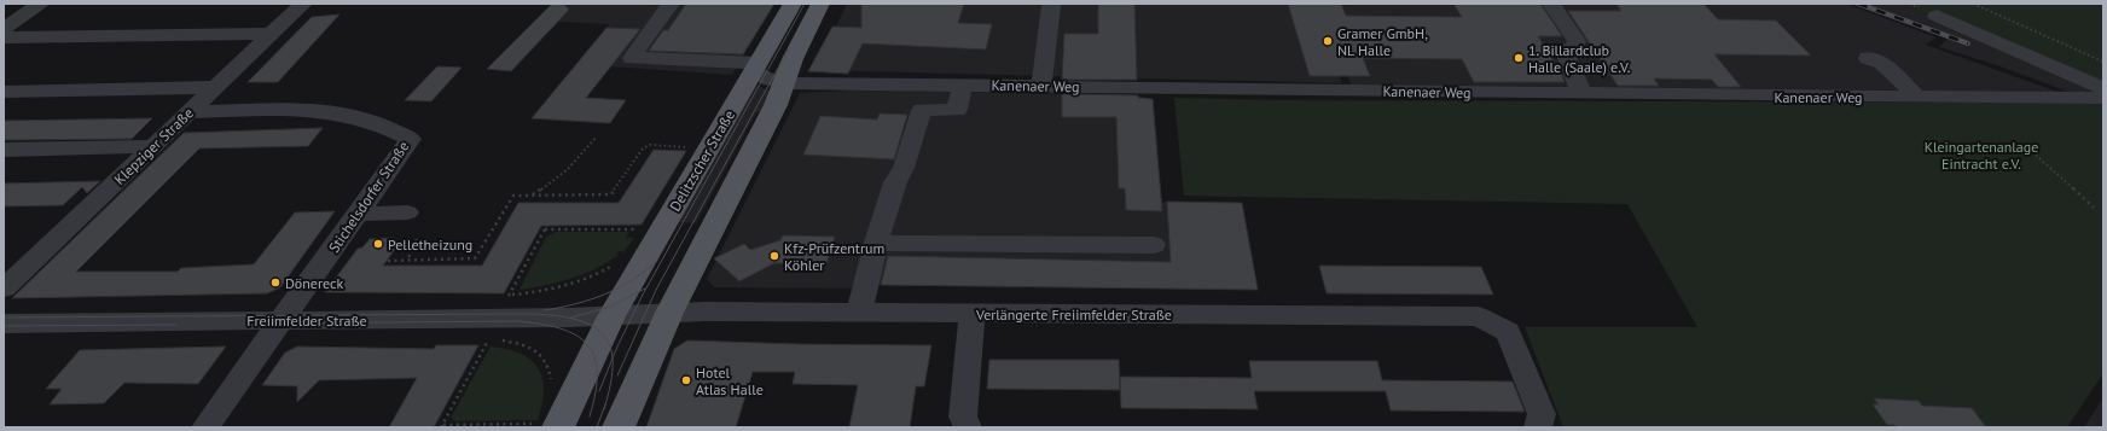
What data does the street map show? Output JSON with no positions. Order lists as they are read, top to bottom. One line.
{"streets":{"main road":["Delitzscher Straße"],"street":["Kanenaer Weg","Klepziger Straße","Stichelsdorfer Straße","Verlängerte Freiimfelder Straße","Freiimfelder Straße"]},"crossings":[["Kanenaer Weg","Delitzscher Straße"],["Klepziger Straße","Stichelsdorfer Straße"],["Delitzscher Straße","Freiimfelder Straße"],["Stichelsdorfer Straße","Freiimfelder Straße"]],"parks":["Kleingartenanlage Eintracht e.V."],"places":["Gramer GmbH, NL Halle","1. Billardclub Halle (Saale) e.V.","Pelletheizung","Kfz-Prüfzentrum Köhler","Dönereck","Hotel Atlas Halle"]}
